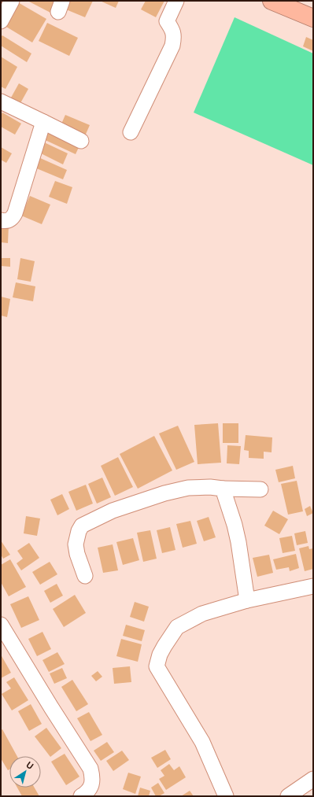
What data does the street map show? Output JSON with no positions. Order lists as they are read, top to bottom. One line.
{"north":"top right"}
